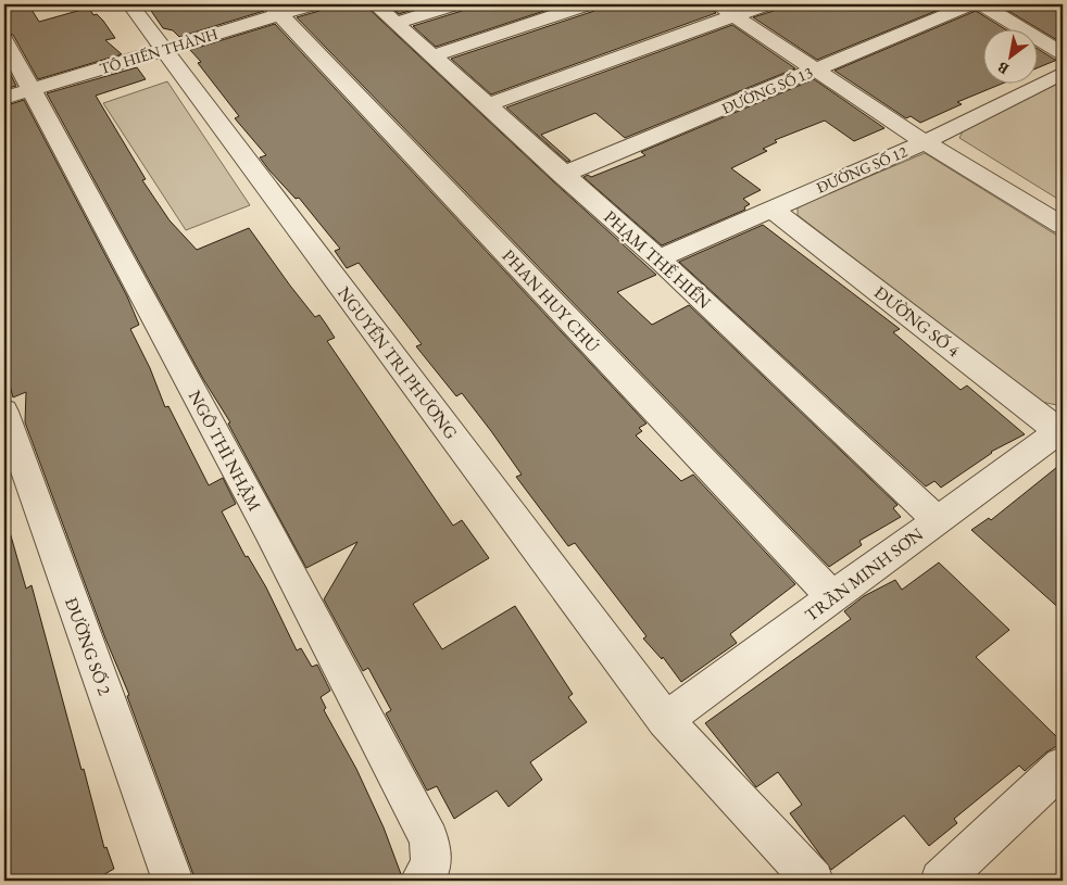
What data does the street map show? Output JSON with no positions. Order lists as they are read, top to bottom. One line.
{"streets":{"street":["TÔ HIẾN THÀNH","ĐƯỜNG SỐ 13","ĐƯỜNG SỐ 12","PHẠM THẾ HIỂN","PHAN HUY CHÚ","ĐƯỜNG SỐ 4","NGUYỂN TRI PHƯƠNG","NGÔ THÌ NHẬM","TRẦN MINH SƠN","ĐƯỜNG SỐ 2"]},"crossings":[["TÔ HIẾN THÀNH","PHAN HUY CHÚ"],["TÔ HIẾN THÀNH","NGUYỂN TRI PHƯƠNG"],["TÔ HIẾN THÀNH","NGÔ THÌ NHẬM"],["ĐƯỜNG SỐ 13","PHẠM THẾ HIỂN"],["ĐƯỜNG SỐ 12","PHẠM THẾ HIỂN"],["ĐƯỜNG SỐ 12","ĐƯỜNG SỐ 4"],["PHẠM THẾ HIỂN","TRẦN MINH SƠN"],["PHAN HUY CHÚ","TRẦN MINH SƠN"],["ĐƯỜNG SỐ 4","TRẦN MINH SƠN"],["NGUYỂN TRI PHƯƠNG","TRẦN MINH SƠN"]],"north":"bottom left"}
